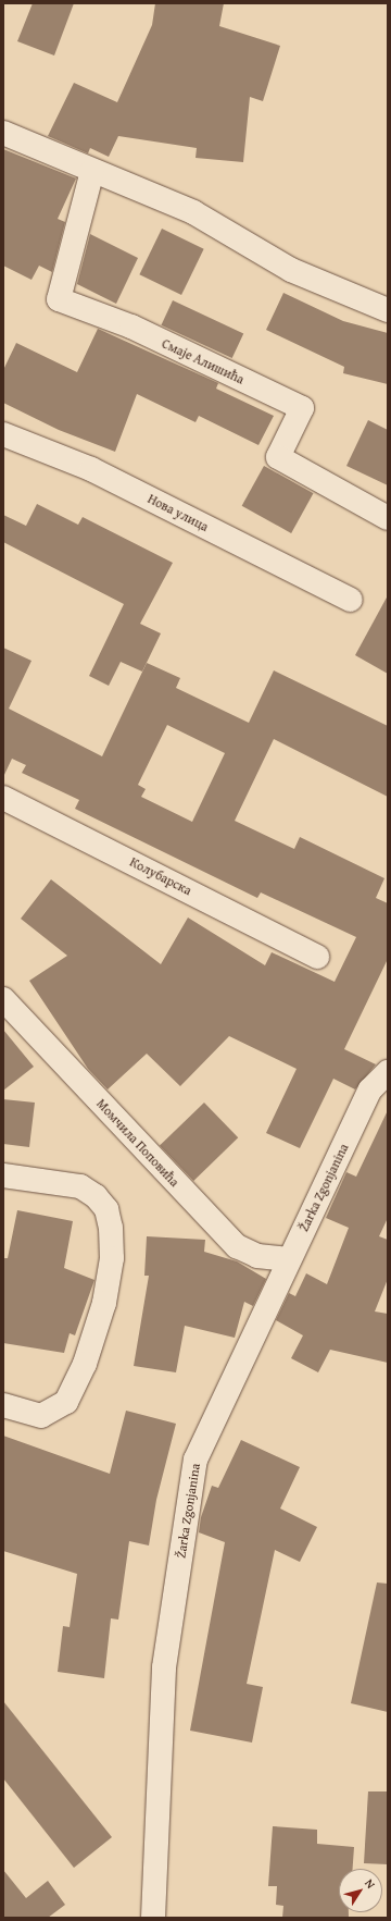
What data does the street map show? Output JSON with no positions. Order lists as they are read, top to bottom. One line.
{"streets":{"street":["Смаје Алишића","Нова улица","Колубарска","Момчила Поповића","Žarka Zgonjanina"]},"crossings":[["Момчила Поповића","Žarka Zgonjanina"]],"north":"top right"}
